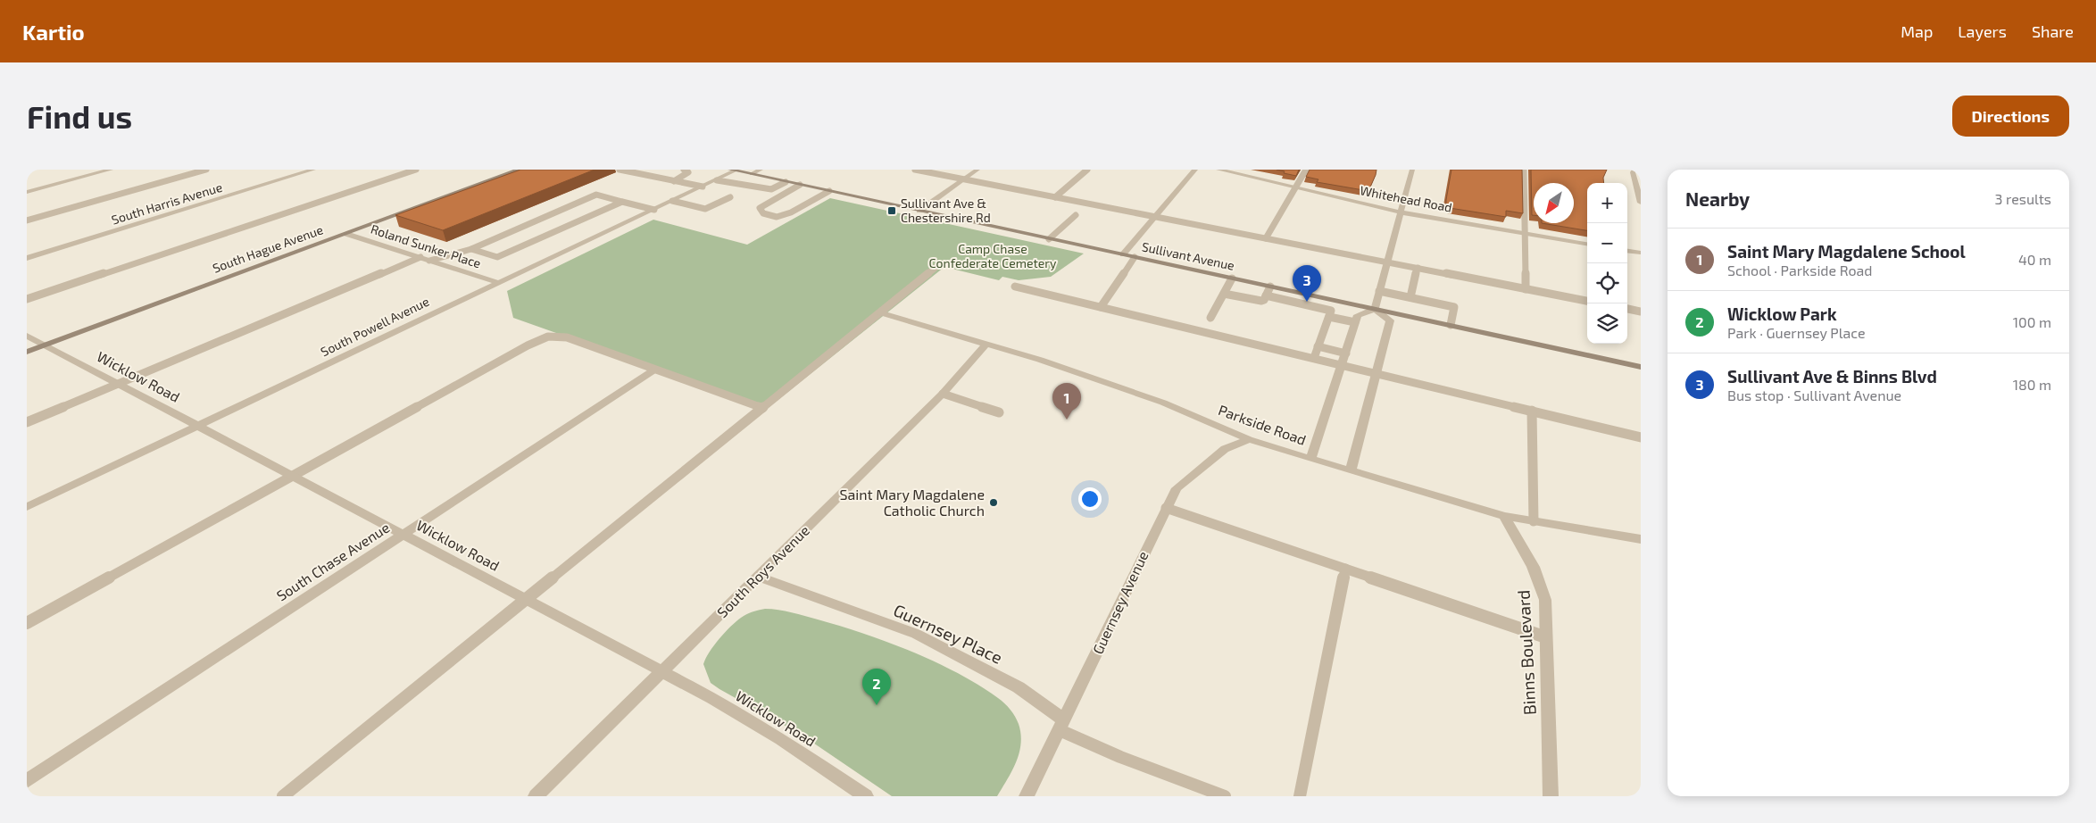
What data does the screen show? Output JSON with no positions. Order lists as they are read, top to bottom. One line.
{"streets":{"main road":["South Hague Avenue","Sullivant Avenue"],"street":["Whitehead Road","South Harris Avenue","Roland Sunker Place","South Powell Avenue","Wicklow Road","Parkside Road","South Chase Avenue","South Roys Avenue","Guernsey Avenue","Guernsey Place","Binns Boulevard"]},"crossings":[["Roland Sunker Place","South Hague Avenue"],["Roland Sunker Place","South Powell Avenue"],["South Hague Avenue","Wicklow Road"],["Sullivant Avenue","South Powell Avenue"],["South Powell Avenue","Wicklow Road"],["Wicklow Road","South Chase Avenue"],["Wicklow Road","South Roys Avenue"],["Parkside Road","South Roys Avenue"],["Parkside Road","Guernsey Avenue"],["Parkside Road","Binns Boulevard"],["South Roys Avenue","Guernsey Place"],["Guernsey Avenue","Guernsey Place"]],"parks":["Camp Chase Confederate Cemetery"],"places":{"transit":["Sullivant Ave & Chestershire Rd"],"other":["Saint Mary Magdalene Catholic Church"]},"north":"bottom left","page":{"header":"Kartio","nav":["Map","Layers","Share"],"buttons":"Directions","title":"Find us","heading":["Nearby","3 results"],"map_buttons":["+","−"],"list":[{"mark":"1","name":"Saint Mary Magdalene School","note":"School · Parkside Road","value":"40 m"},{"mark":"2","name":"Wicklow Park","note":"Park · Guernsey Place","value":"100 m"},{"mark":"3","name":"Sullivant Ave & Binns Blvd","note":"Bus stop · Sullivant Avenue","value":"180 m"}],"pins":["3","1","2"]}}
